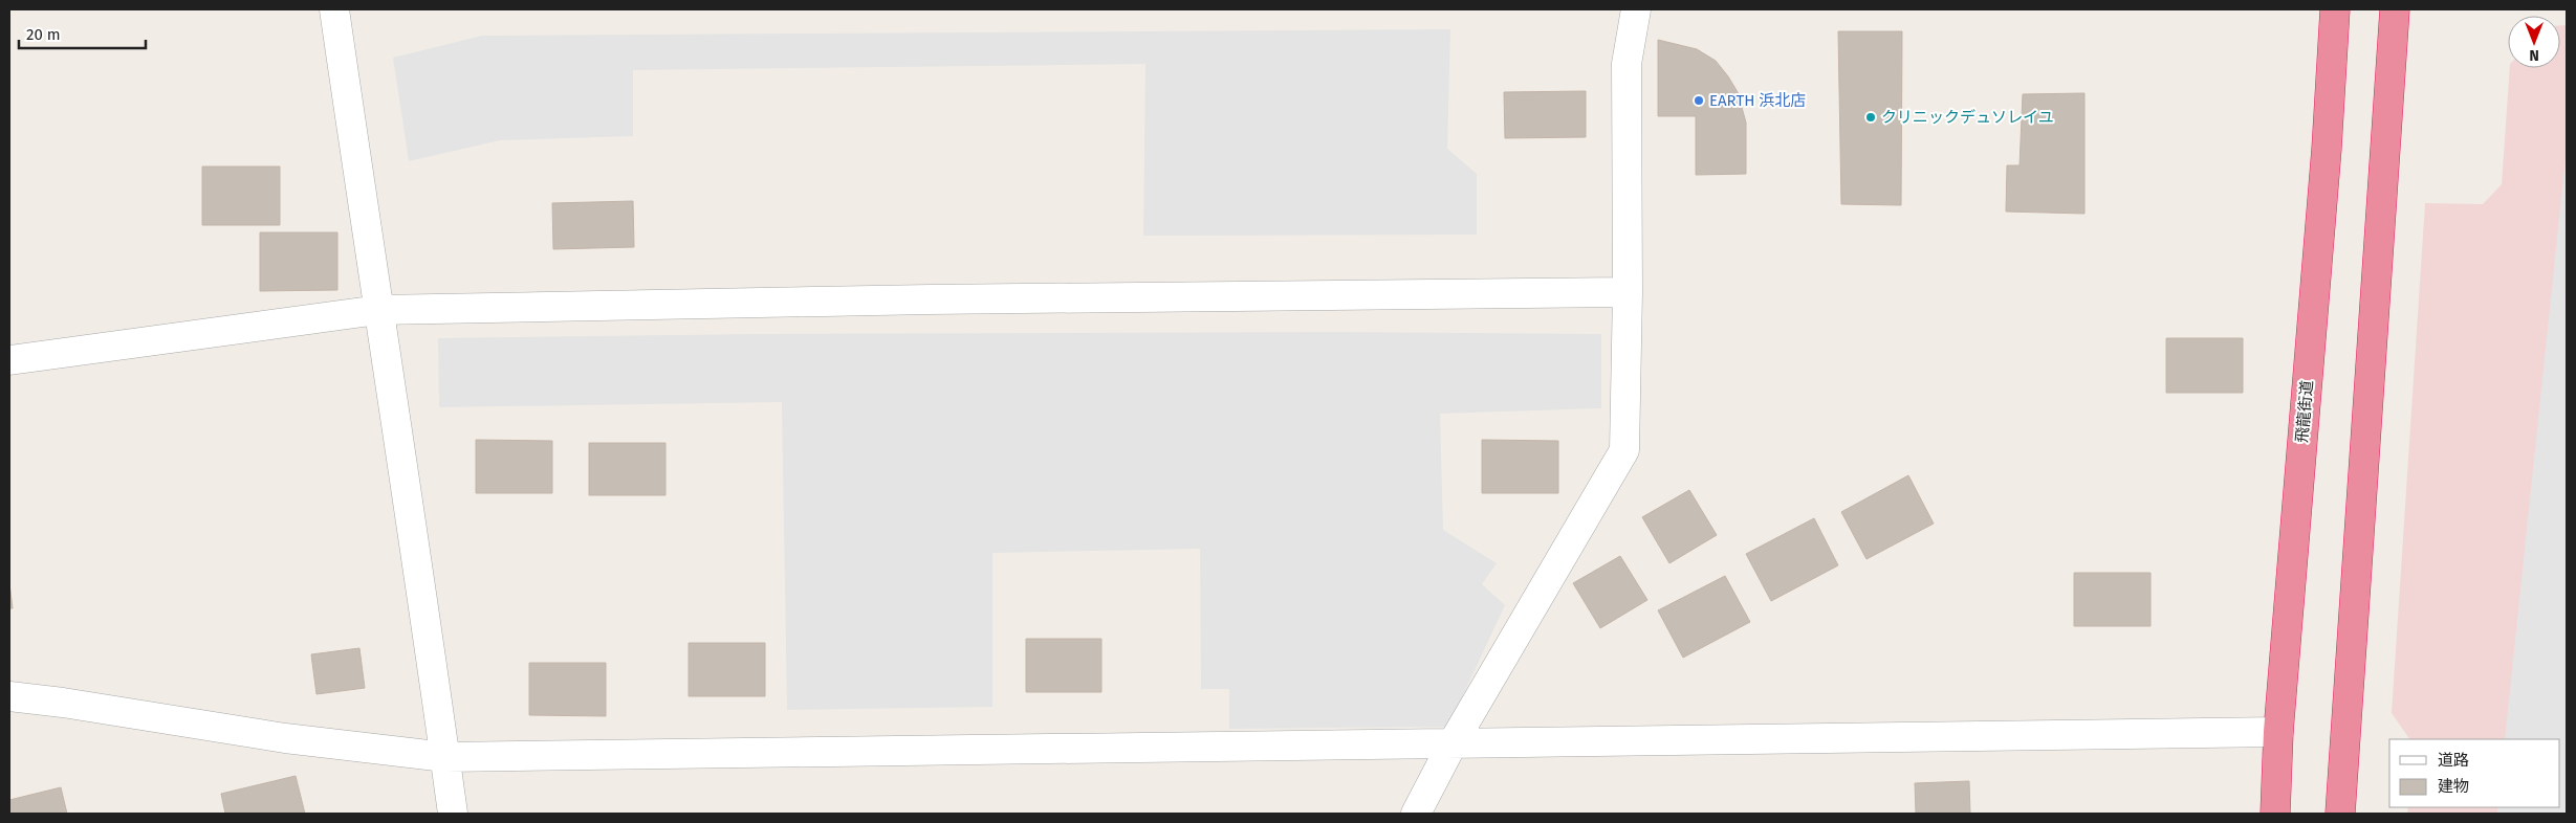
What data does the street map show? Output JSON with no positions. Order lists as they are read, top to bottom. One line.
{"streets":{"highway":["飛龍街道"]},"places":["EARTH 浜北店","クリニックデュソレイユ"],"legend":["道路","建物"],"scale_bar":"20 m","north":"bottom"}
